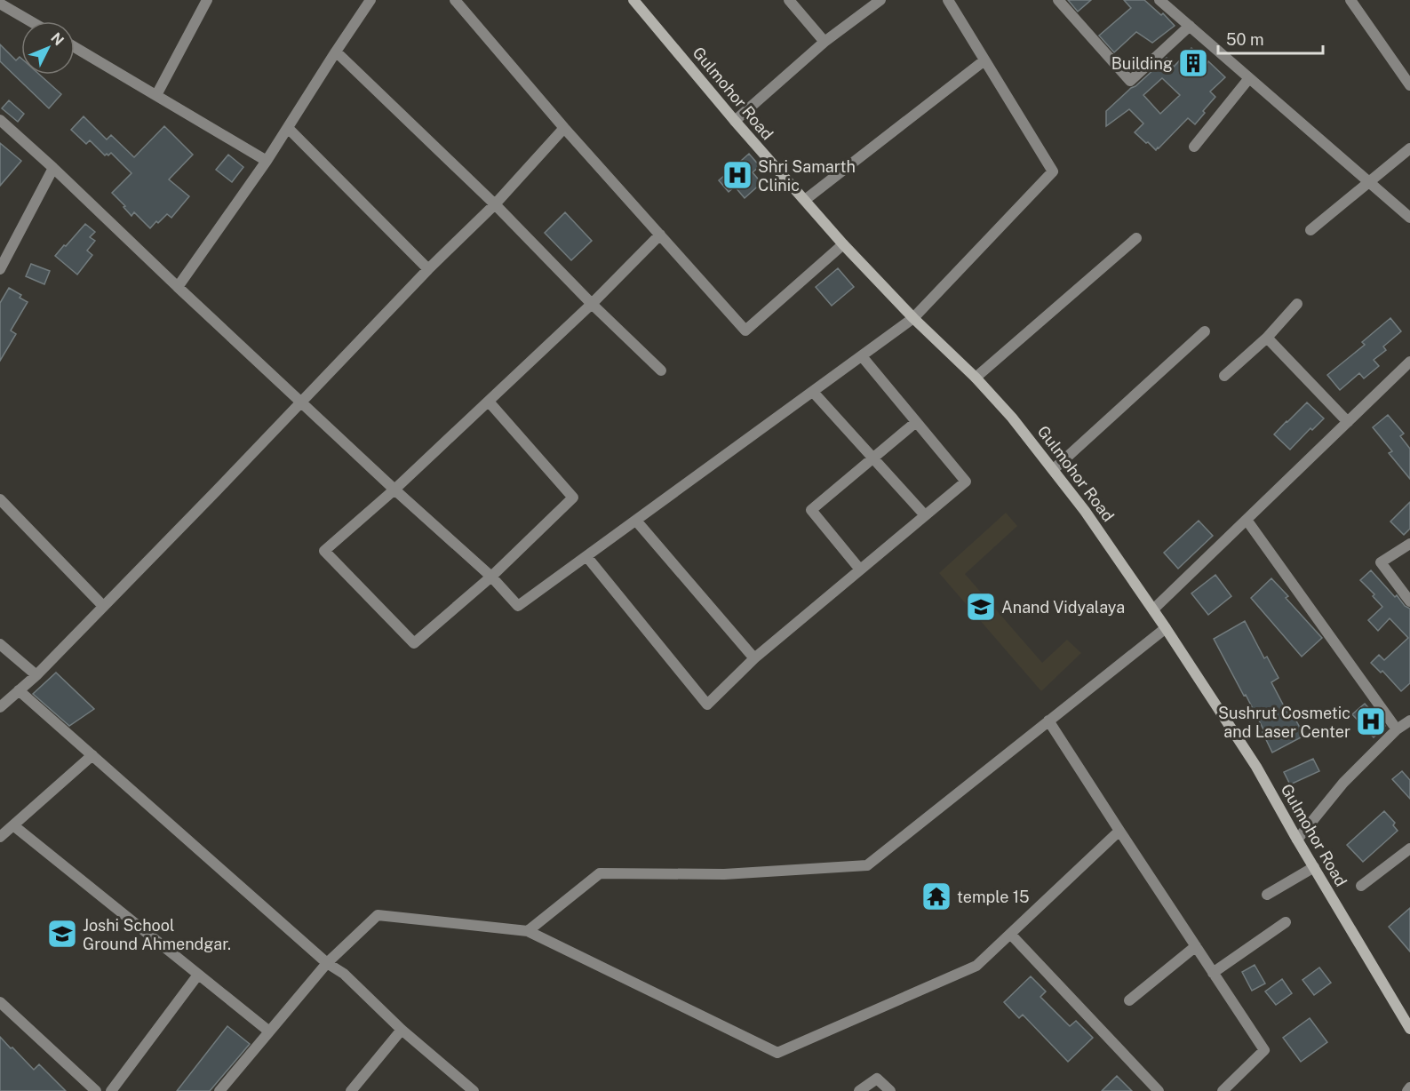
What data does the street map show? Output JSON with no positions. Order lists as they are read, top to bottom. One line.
{"streets":{"street":["Gulmohor Road"]},"places":{"building":["Building"],"hospital":["Shri Samarth Clinic","Sushrut Cosmetic and Laser Center"],"school or university":["Anand Vidyalaya","Joshi School Ground Ahmendgar."],"temple":["temple 15"]},"scale_bar":"50 m","north":"top right"}
